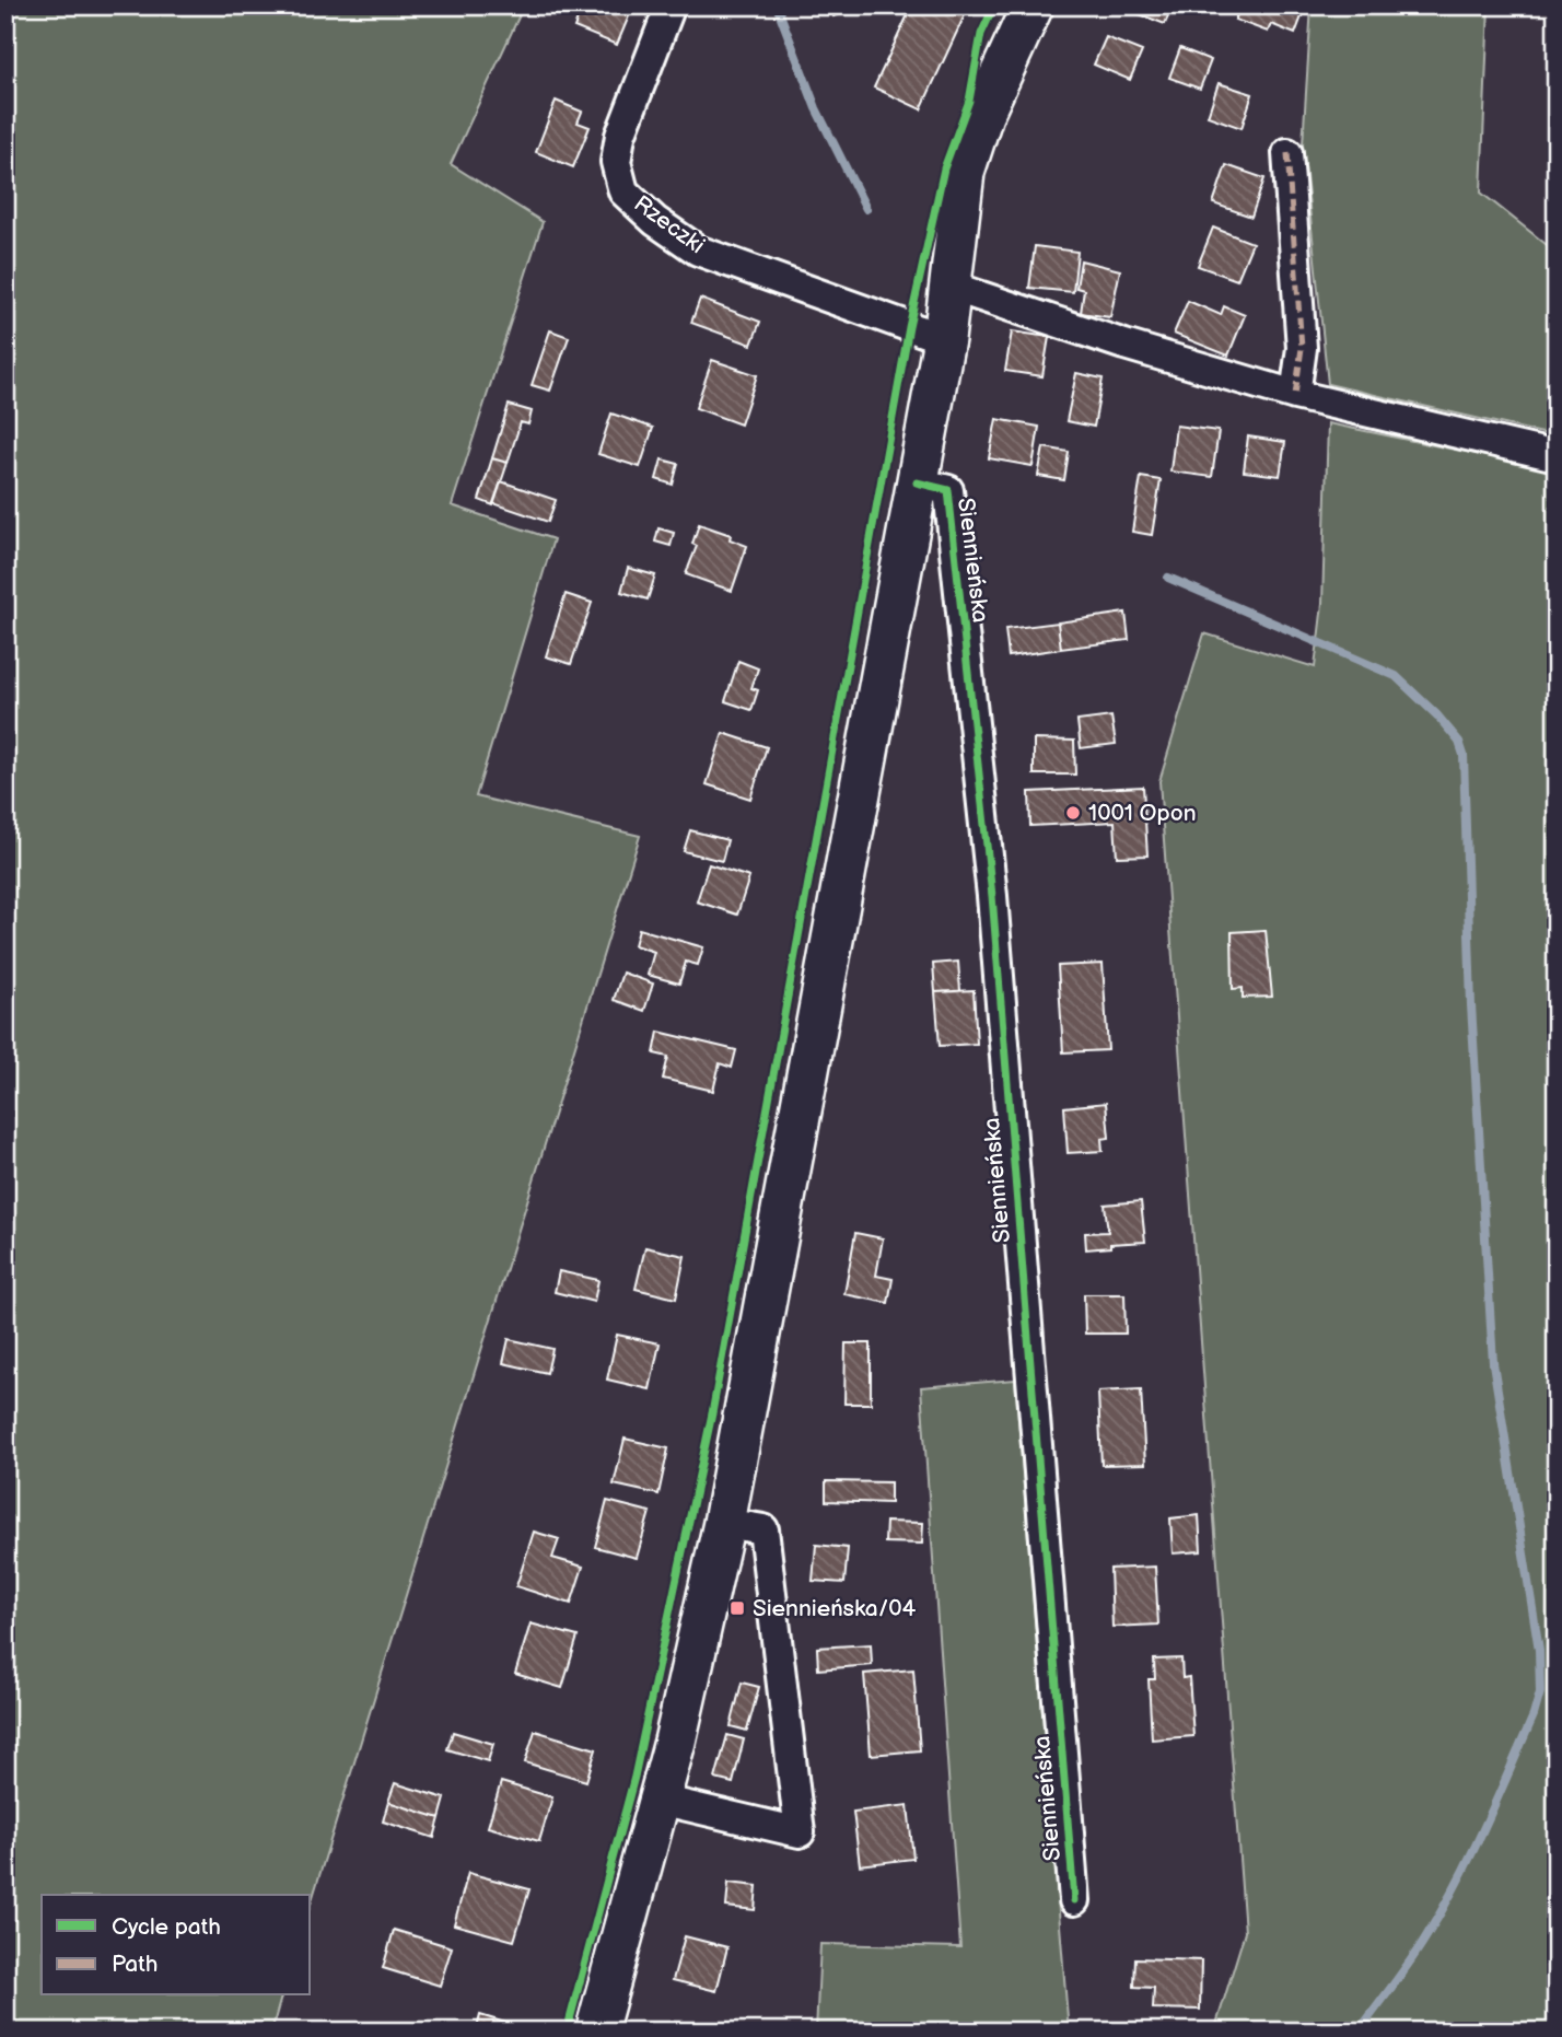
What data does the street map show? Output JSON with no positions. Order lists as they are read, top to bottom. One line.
{"streets":{"street":["Rzeczki","Siennieńska"]},"places":{"other":["1001 Opon"],"transit":["Siennieńska/04"]},"legend":["Cycle path","Path"]}
